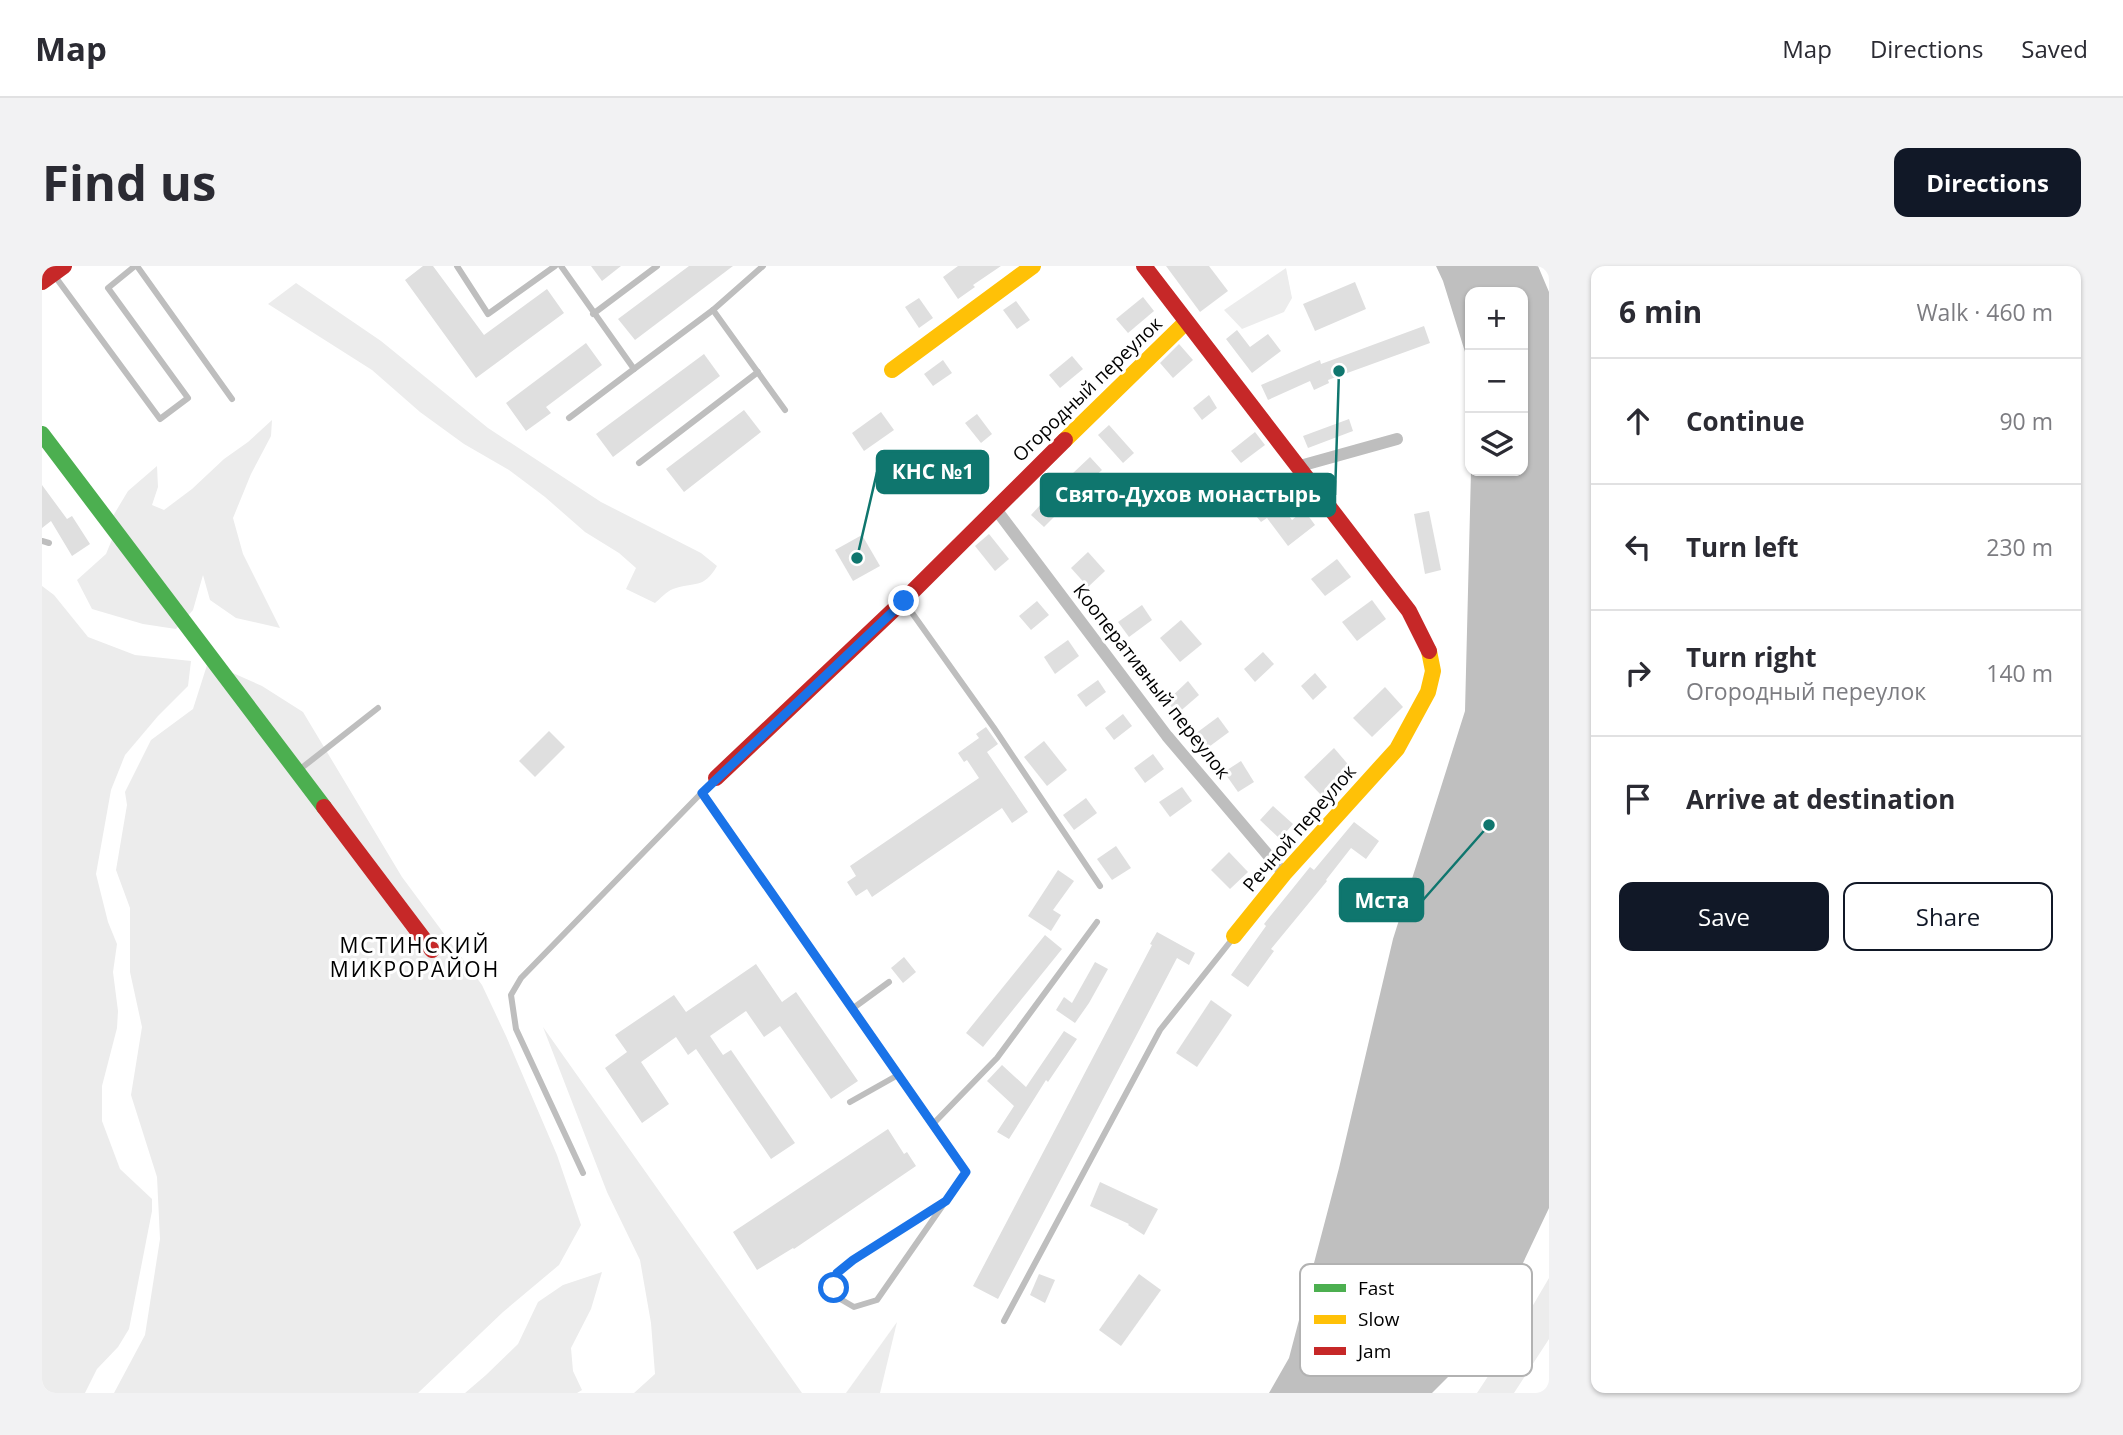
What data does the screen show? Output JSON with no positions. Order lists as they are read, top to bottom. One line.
{"streets":{"street":["Огородный переулок","Кооперативный переулок","Речной переулок"]},"crossings":[["Огородный переулок","Кооперативный переулок"],["Огородный переулок","Речной переулок"],["Кооперативный переулок","Речной переулок"]],"districts":["МСТИНСКИЙ МИКРОРАЙОН"],"places":["Свято-Духов монастырь","КНС №1","Мста"],"legend":["Fast","Slow","Jam"],"page":{"header":"Map","nav":["Map","Directions","Saved"],"buttons":["Directions",["Save","Share"]],"title":"Find us","heading":["6 min","Walk · 460 m"],"map_buttons":["+","−"],"list":[["Continue","90 m"],["Turn left","230 m"],["Turn right","Огородный переулок","140 m"],"Arrive at destination"]}}
